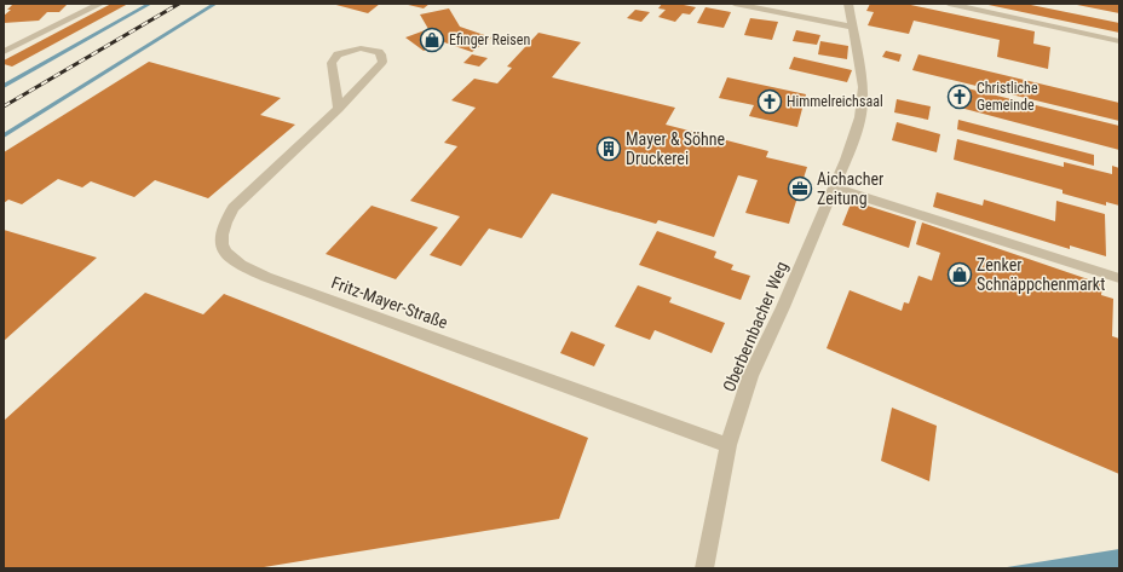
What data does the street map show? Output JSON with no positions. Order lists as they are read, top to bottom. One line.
{"streets":{"street":["Fritz-Mayer-Straße","Oberbernbacher Weg"]},"crossings":[["Fritz-Mayer-Straße","Oberbernbacher Weg"]],"places":{"shop":["Efinger Reisen","Zenker Schnäppchenmarkt"],"church":["Christliche Gemeinde","Himmelreichsaal"],"building":["Mayer & Söhne Druckerei"],"office":["Aichacher Zeitung"]}}
